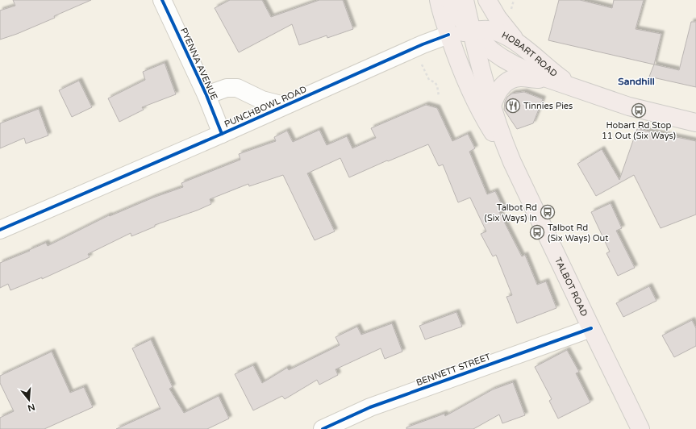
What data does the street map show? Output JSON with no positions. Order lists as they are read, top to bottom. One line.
{"streets":{"main road":["HOBART ROAD","TALBOT ROAD"],"street":["PYENNA AVENUE","PUNCHBOWL ROAD","BENNETT STREET"]},"crossings":[["HOBART ROAD","PUNCHBOWL ROAD"],["HOBART ROAD","TALBOT ROAD"],["PYENNA AVENUE","PUNCHBOWL ROAD"],["PUNCHBOWL ROAD","TALBOT ROAD"],["TALBOT ROAD","BENNETT STREET"]],"districts":["Sandhill"],"places":{"restaurant":["Tinnies Pies"],"bus stop":["Hobart Rd Stop 11 Out (Six Ways)","Talbot Rd (Six Ways) In","Talbot Rd (Six Ways) Out"]},"north":"bottom"}
